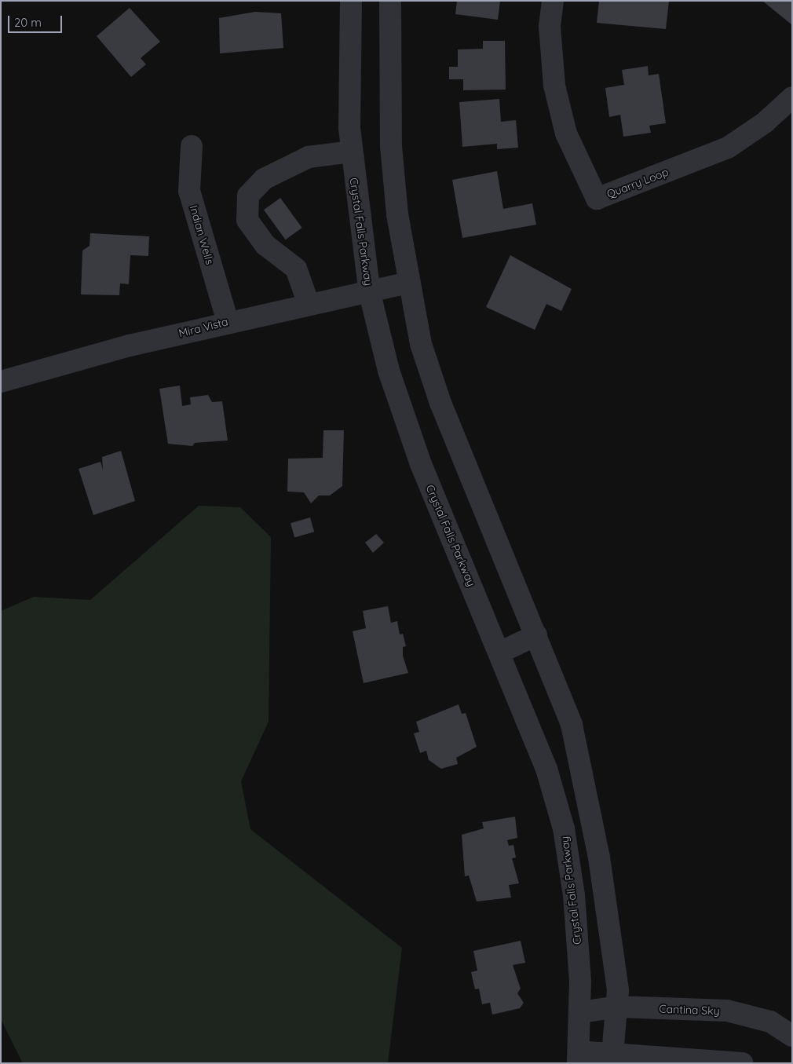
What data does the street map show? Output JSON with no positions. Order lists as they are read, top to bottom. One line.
{"streets":{"street":["Quarry Loop","Crystal Falls Parkway","Indian Wells","Mira Vista","Cantina Sky"]},"crossings":[["Crystal Falls Parkway","Mira Vista"],["Crystal Falls Parkway","Cantina Sky"],["Indian Wells","Mira Vista"]],"scale_bar":"20 m"}
